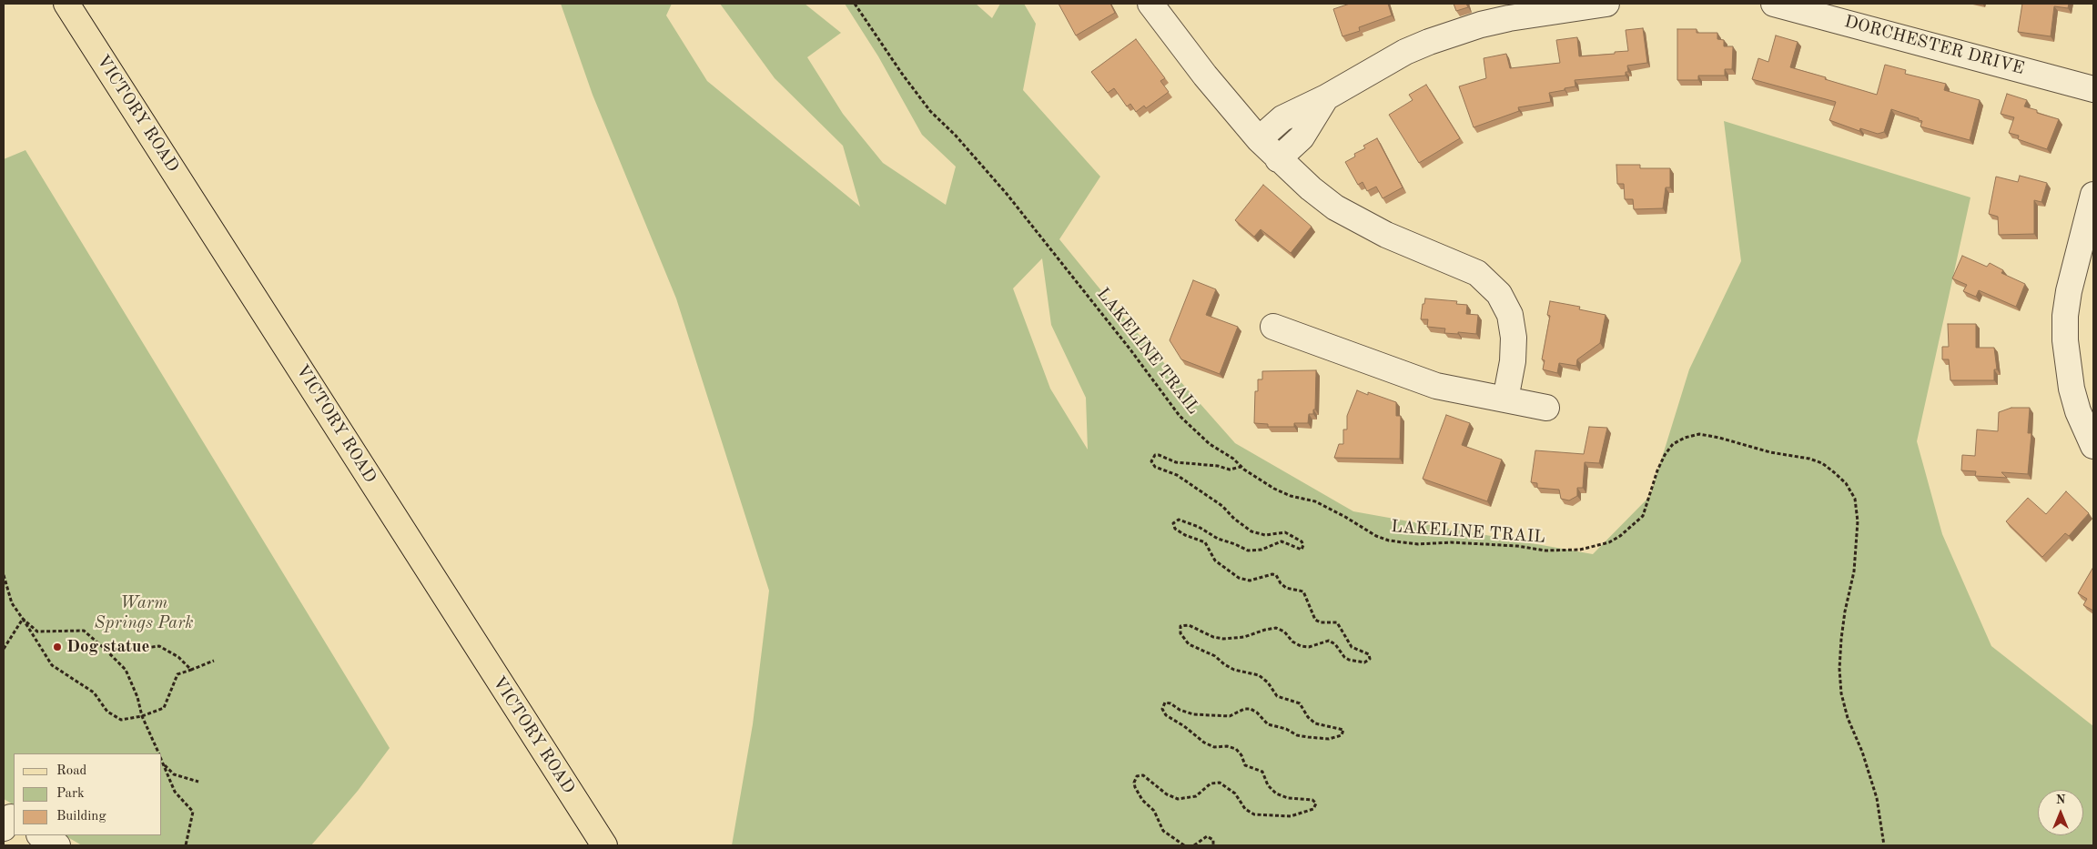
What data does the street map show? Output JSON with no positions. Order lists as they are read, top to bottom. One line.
{"streets":{"main road":["VICTORY ROAD"],"street":["DORCHESTER DRIVE"],"path":["LAKELINE TRAIL"]},"parks":["Warm Springs Park"],"places":["Dog statue"],"legend":["Road","Park","Building"],"north":"top"}
